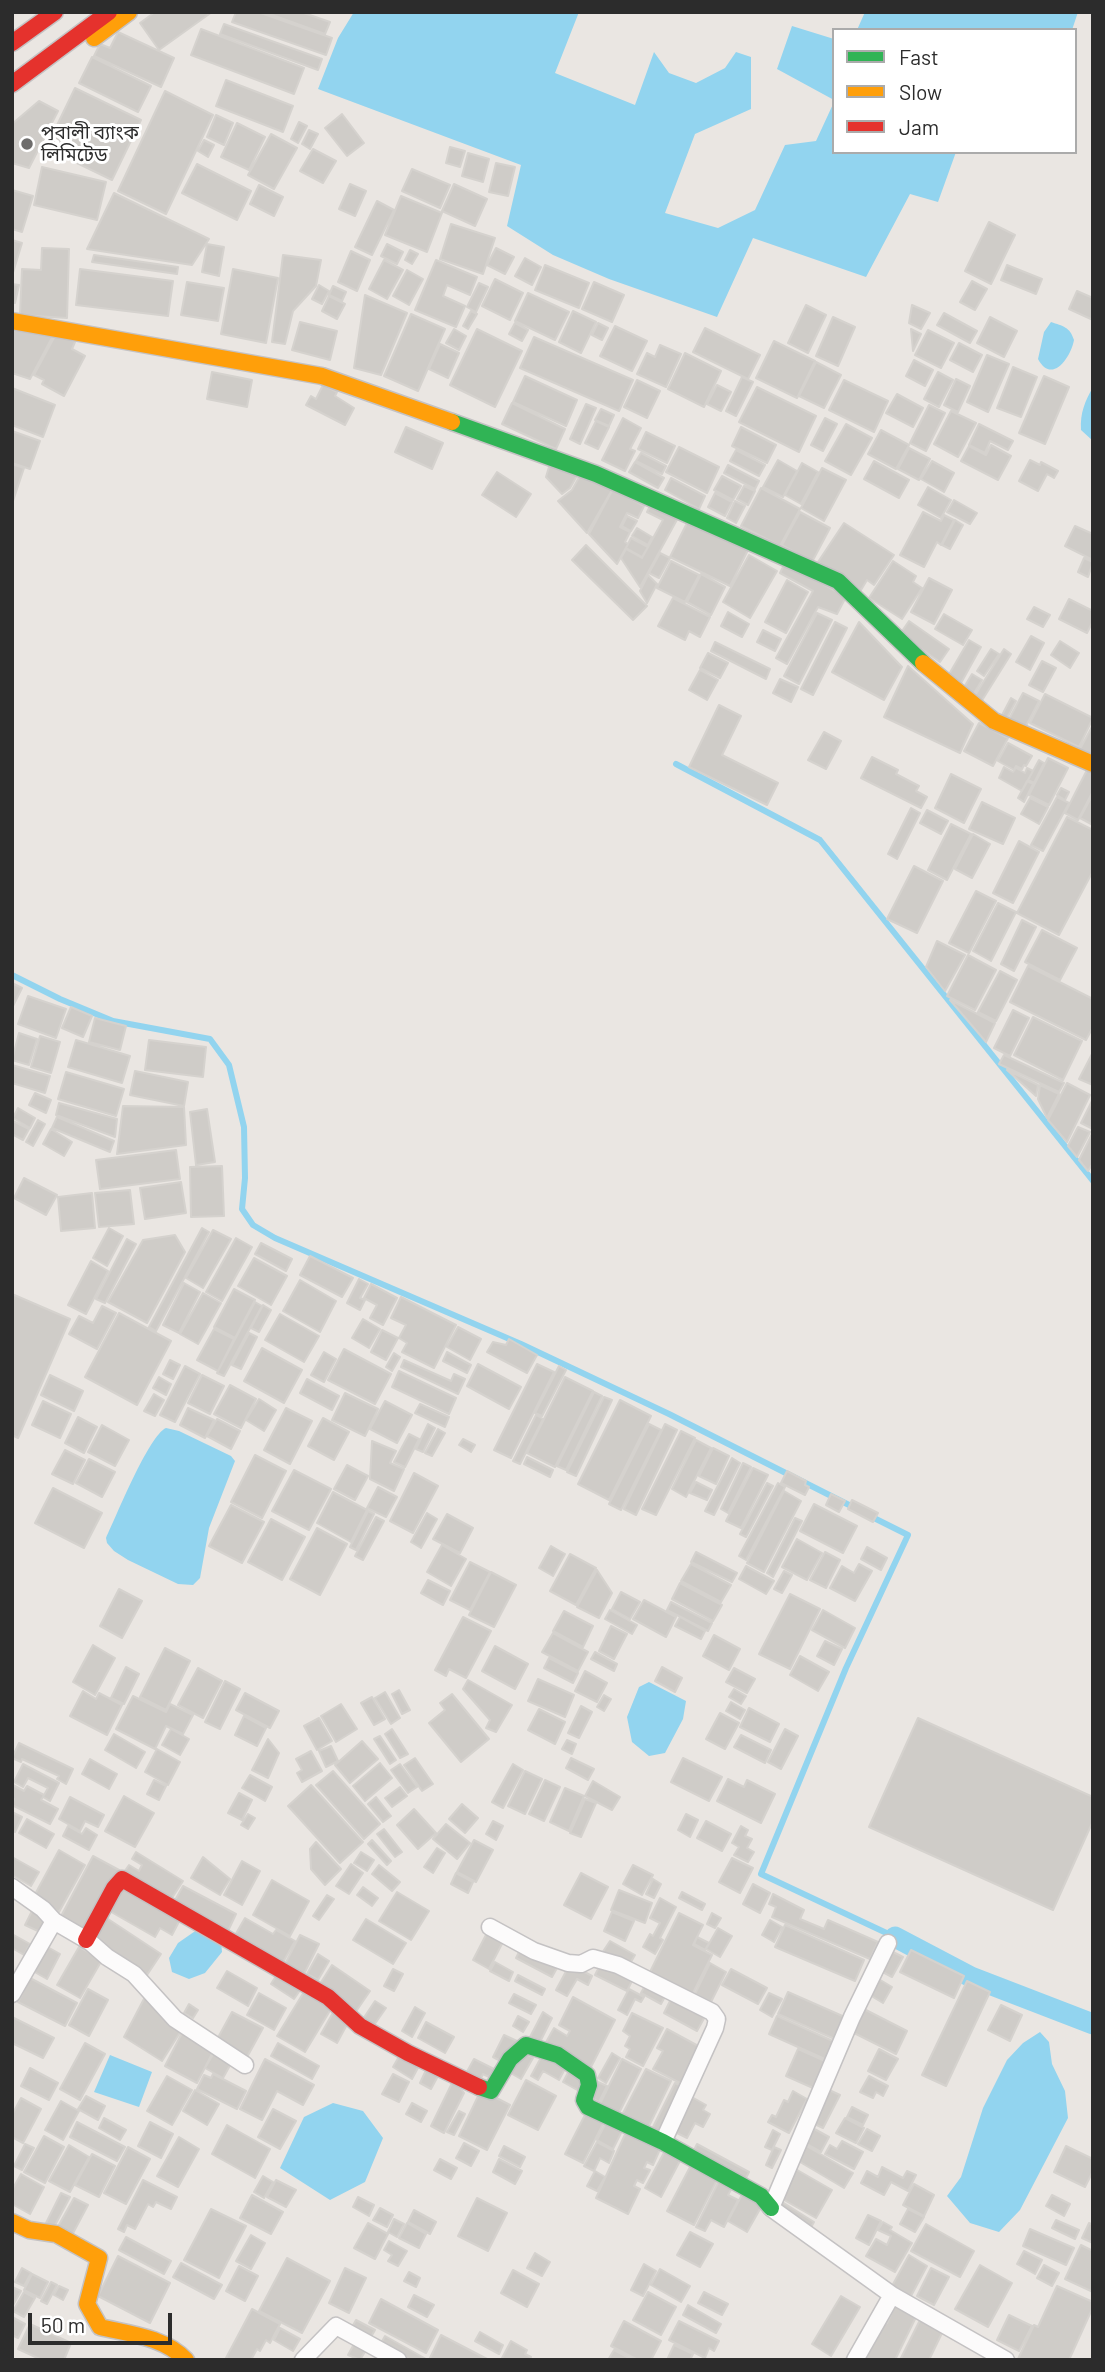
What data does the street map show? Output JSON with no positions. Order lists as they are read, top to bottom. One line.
{"places":["পূবালী ব্যাংক লিমিটেড"],"legend":["Fast","Slow","Jam"],"scale_bar":"50 m"}
